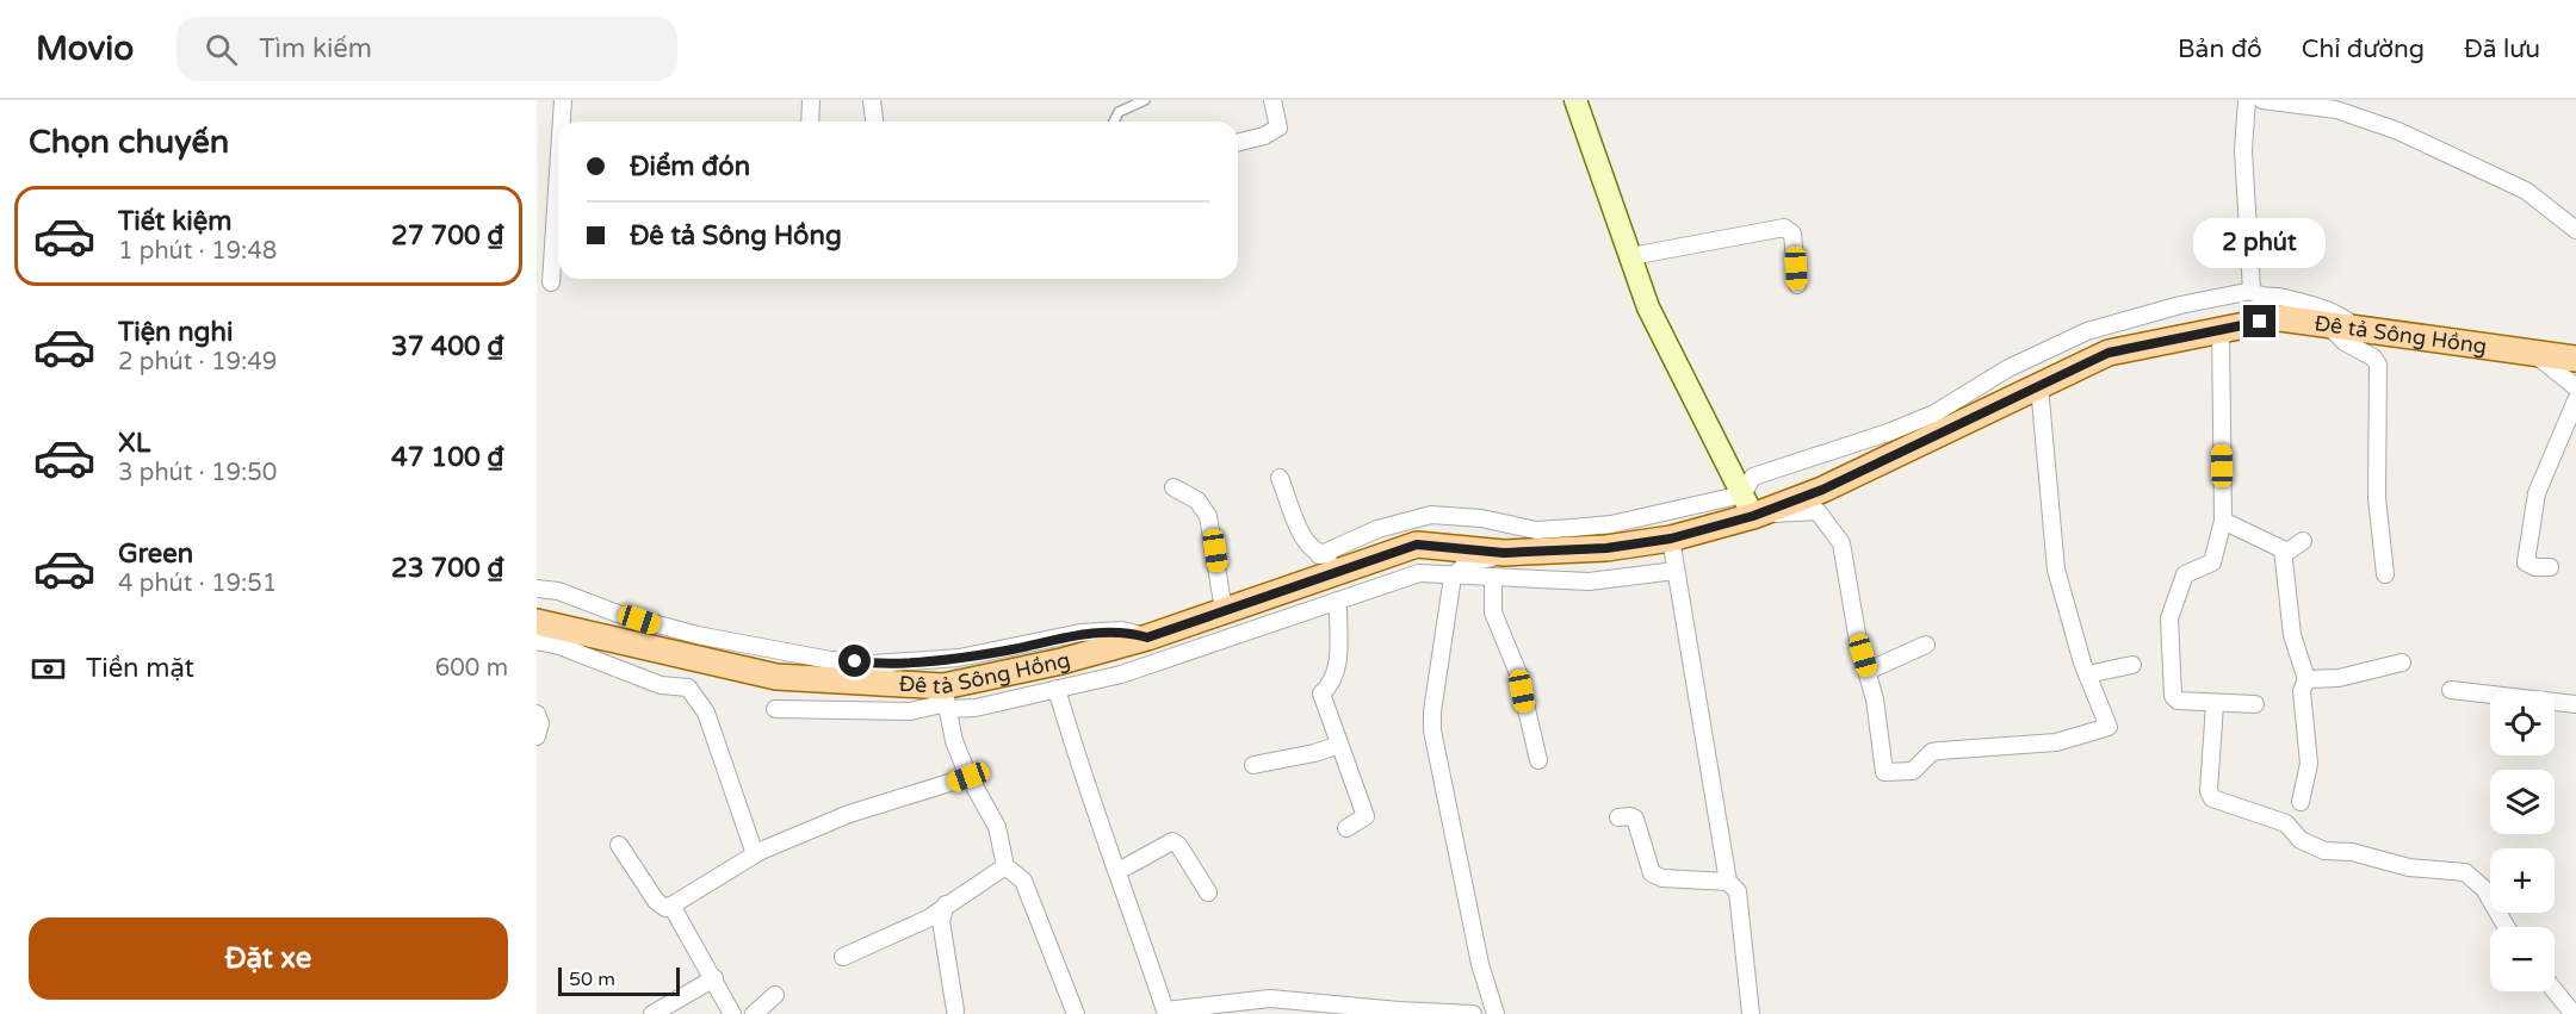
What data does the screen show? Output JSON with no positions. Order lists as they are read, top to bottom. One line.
{"streets":{"main road":["Đê tả Sông Hồng"]},"scale_bar":"50 m","page":{"header":"Movio","search":"Tìm kiếm","nav":["Bản đồ","Chỉ đường","Đã lưu"],"heading":"Chọn chuyến","banner":["Điểm đón","Đê tả Sông Hồng"],"list":[{"name":"Tiết kiệm","note":"1 phút · 19:48","value":"27 700 ₫"},{"name":"Tiện nghi","note":"2 phút · 19:49","value":"37 400 ₫"},{"name":"XL","note":"3 phút · 19:50","value":"47 100 ₫"},{"name":"Green","note":"4 phút · 19:51","value":"23 700 ₫"}],"bubble":"2 phút","pay":["Tiền mặt","600 m"],"map_buttons":["+","−"],"buttons":"Đặt xe","scale":"50 m"}}
